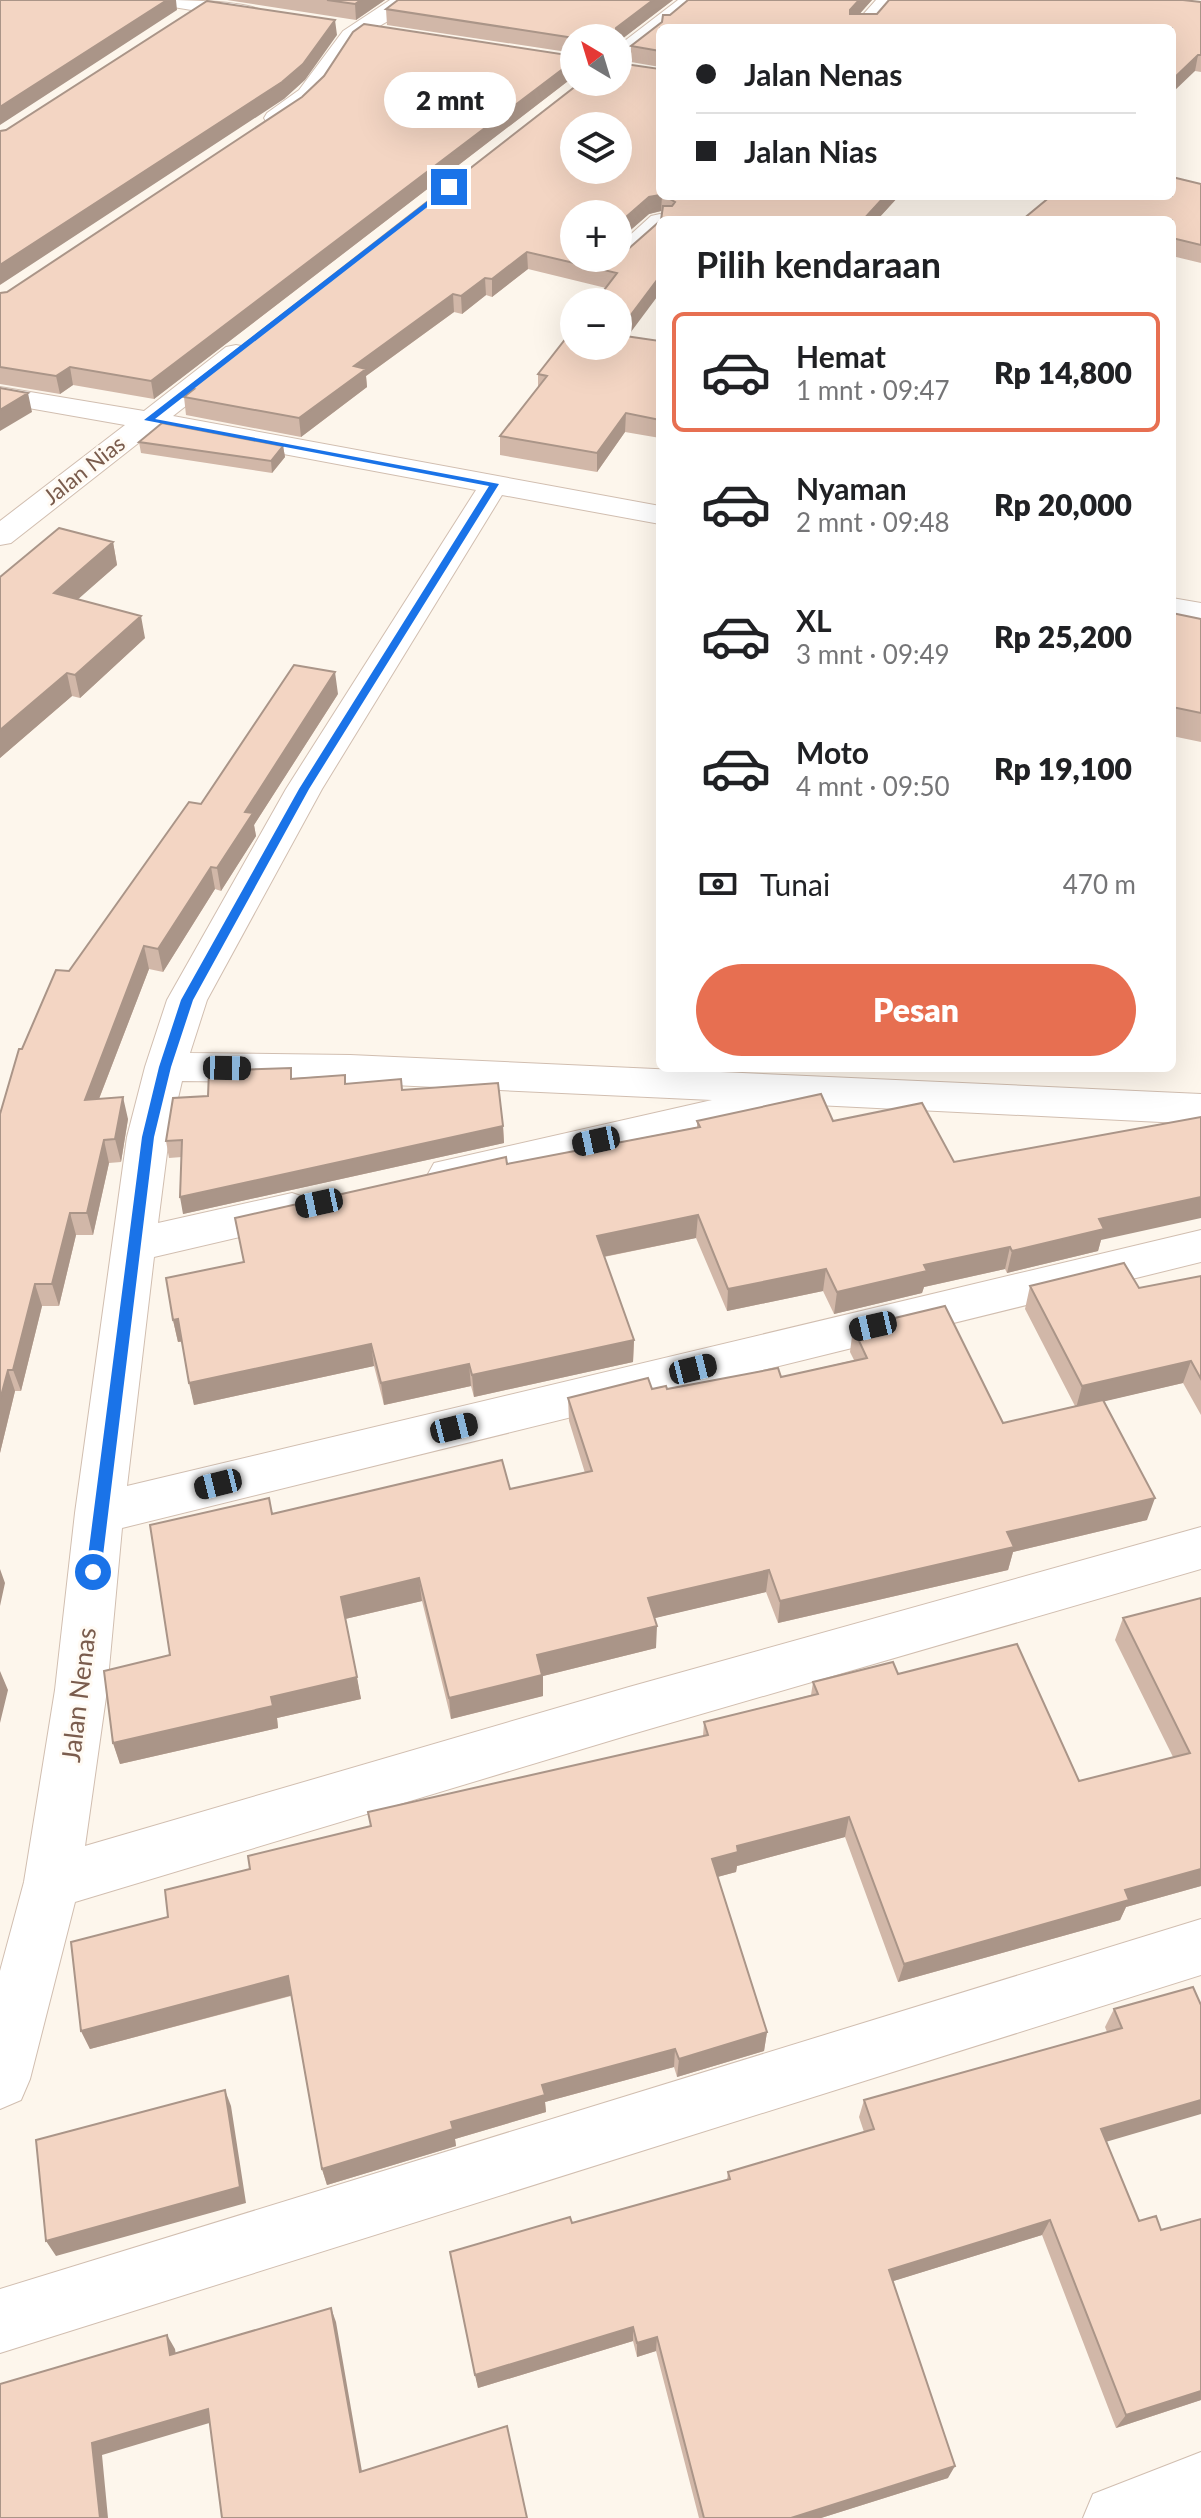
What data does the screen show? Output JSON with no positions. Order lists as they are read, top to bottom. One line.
{"streets":{"street":["Jalan Nias","Jalan Nenas"]},"north":"top left","page":{"map_buttons":["+","−"],"banner":["Jalan Nenas","Jalan Nias"],"bubble":"2 mnt","heading":"Pilih kendaraan","list":[{"name":"Hemat","note":"1 mnt · 09:47","value":"Rp 14,800"},{"name":"Nyaman","note":"2 mnt · 09:48","value":"Rp 20,000"},{"name":"XL","note":"3 mnt · 09:49","value":"Rp 25,200"},{"name":"Moto","note":"4 mnt · 09:50","value":"Rp 19,100"}],"pay":["Tunai","470 m"],"buttons":"Pesan"}}
